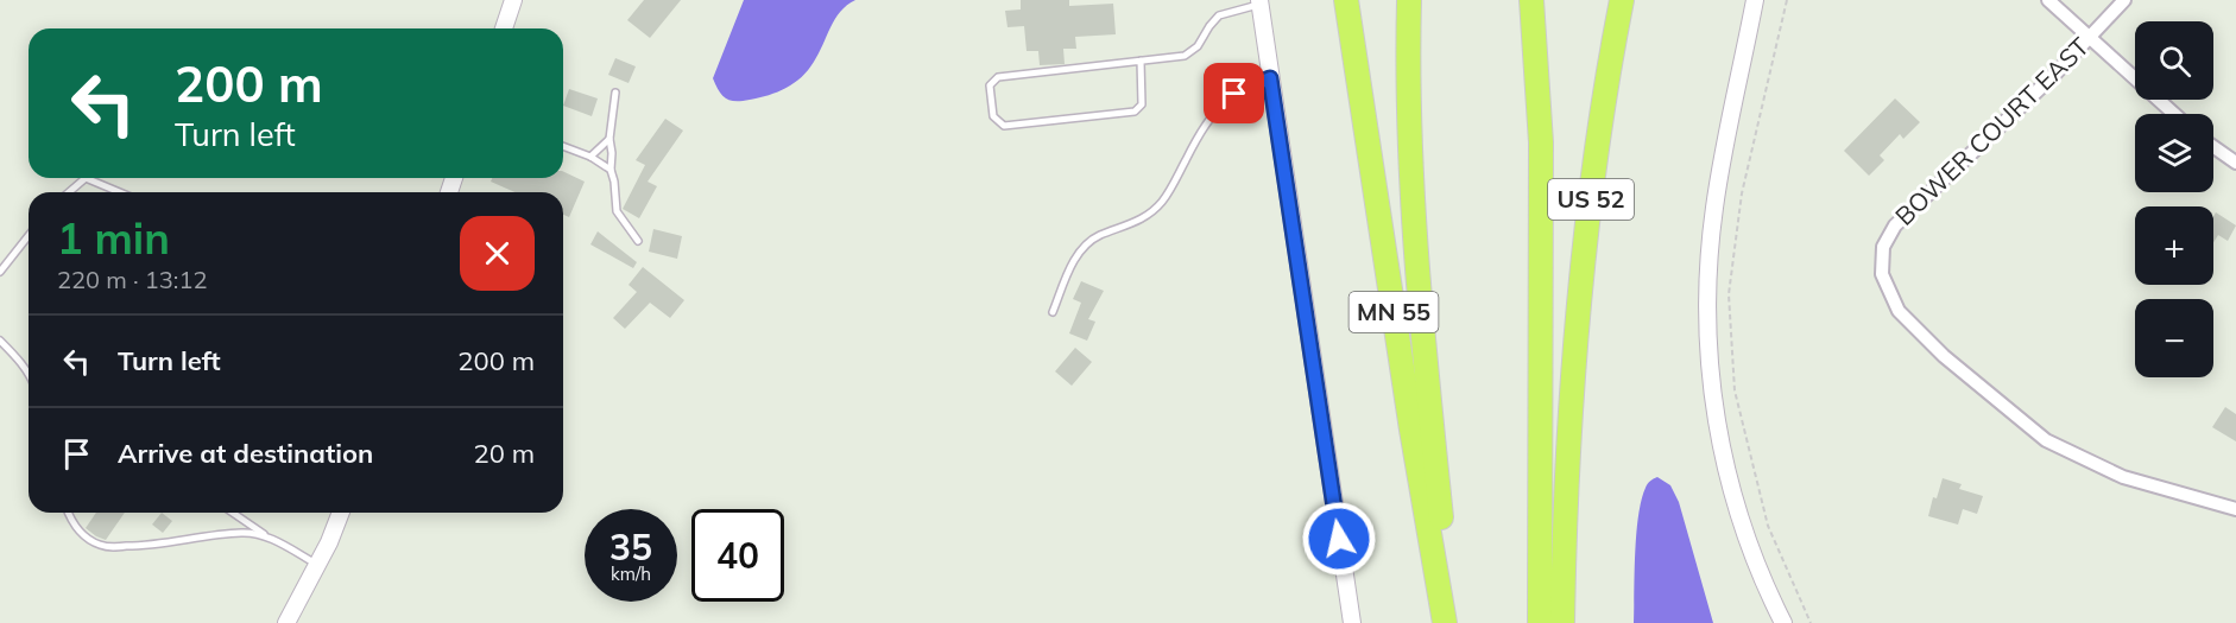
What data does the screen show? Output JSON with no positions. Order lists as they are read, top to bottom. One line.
{"streets":{"highway":["US 52","MN 55"],"street":["BOWER COURT EAST"]},"page":{"map_buttons":["+","−"],"turn":["200 m","Turn left"],"heading":["1 min","220 m · 13:12"],"list":[{"name":"Turn left","value":"200 m"},{"name":"Arrive at destination","value":"20 m"}],"speed":"35 km/h","limit":"40"}}
